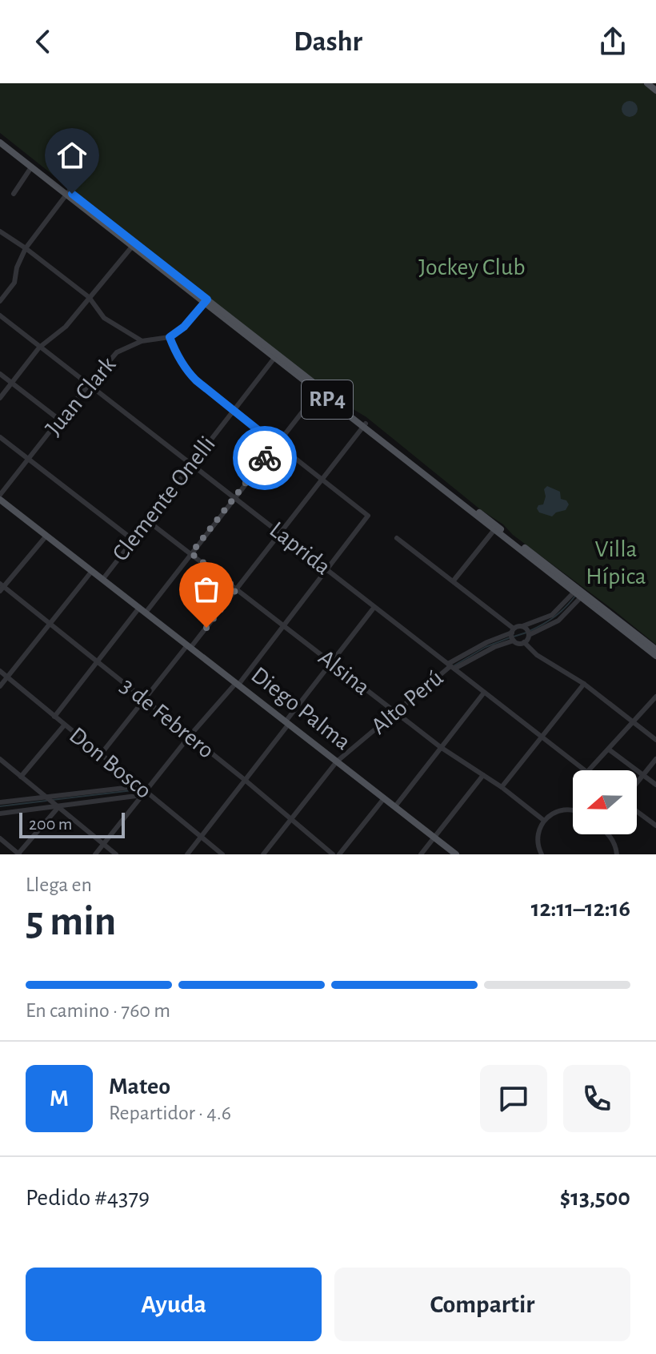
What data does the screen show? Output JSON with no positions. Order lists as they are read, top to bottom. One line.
{"streets":{"main road":["RP4","Diego Palma"],"street":["Juan Clark","Clemente Onelli","Laprida","Alsina","Alto Perú","3 de Febrero","Don Bosco"]},"crossings":[["Juan Clark","Laprida"],["Juan Clark","Diego Palma"],["RP4","Clemente Onelli"],["Clemente Onelli","Laprida"],["Clemente Onelli","Alsina"],["Clemente Onelli","Diego Palma"],["Clemente Onelli","3 de Febrero"],["Clemente Onelli","Don Bosco"],["Laprida","Alto Perú"],["Alsina","Alto Perú"],["Alto Perú","Diego Palma"],["Alto Perú","3 de Febrero"]],"parks":["Jockey Club","Villa Hípica"],"scale_bar":"200 m","north":"left","page":{"header":"Dashr","scale":"200 m","heading":["5 min","Llega en","12:11–12:16"],"panel":["Mateo","Repartidor · 4.6","Pedido #4379","$13,500"],"bar":"En camino · 760 m","round":"M","buttons":["Ayuda","Compartir"]}}
